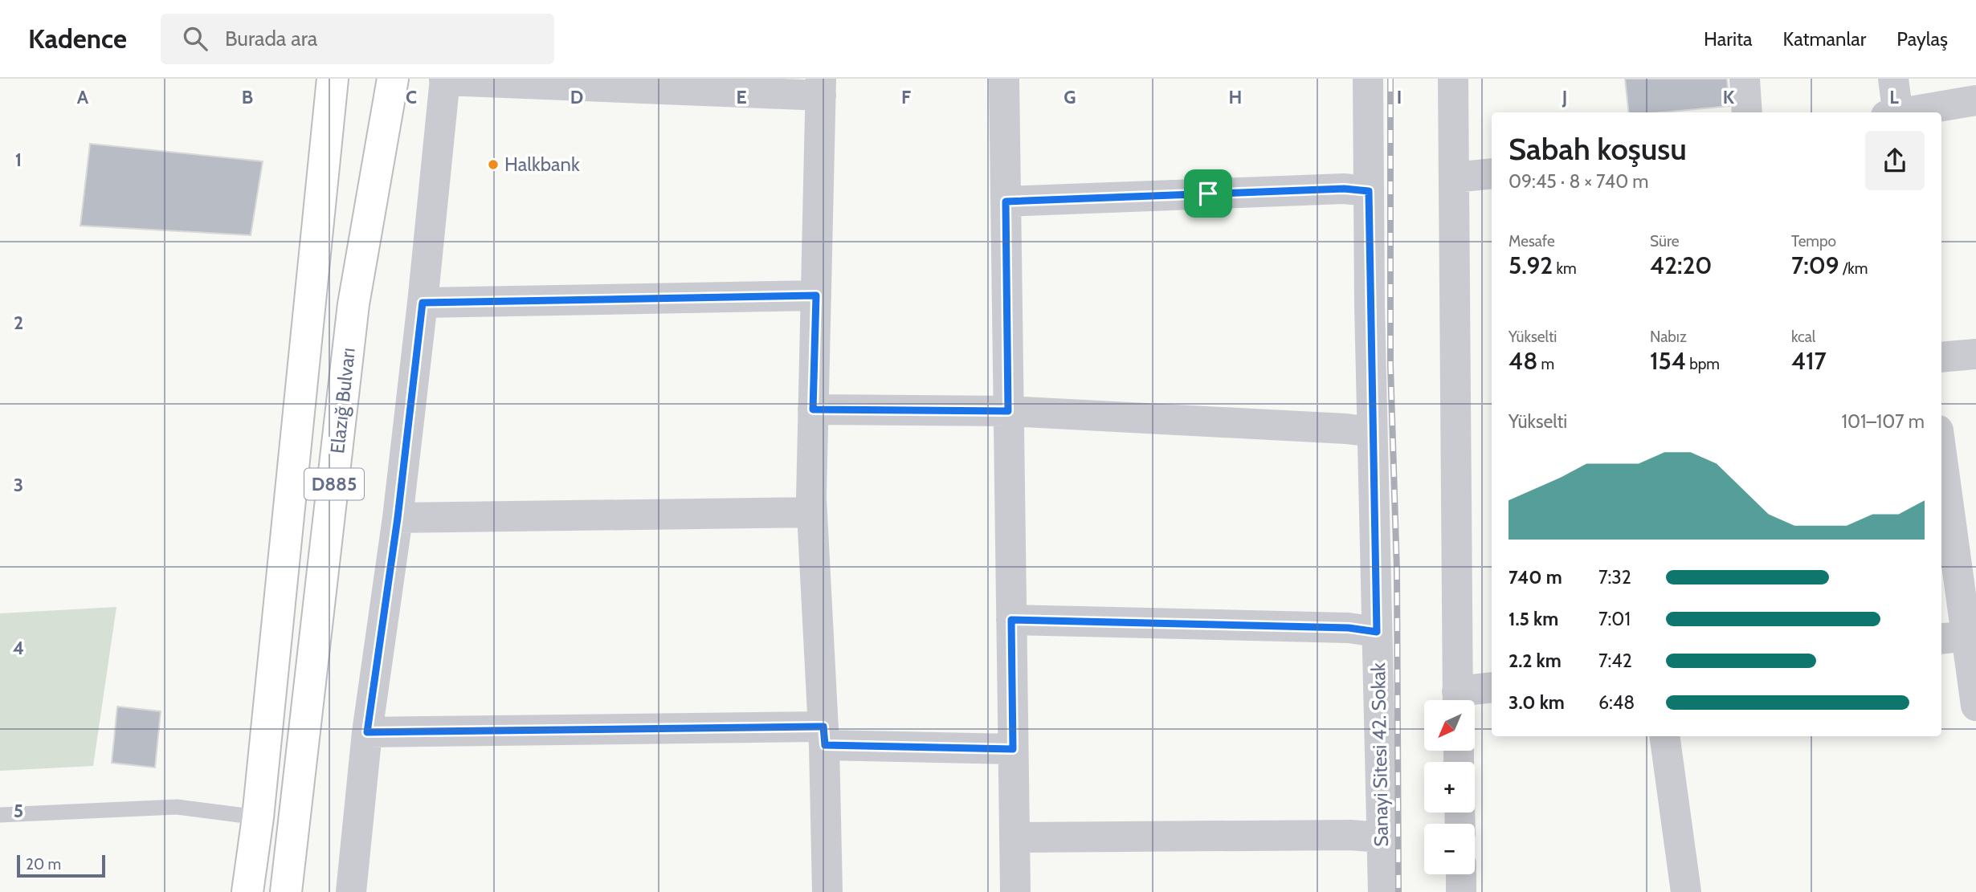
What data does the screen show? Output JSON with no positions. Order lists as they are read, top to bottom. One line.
{"streets":{"highway":["Elazığ Bulvarı","D885"],"street":["Sanayi Sitesi 42. Sokak"]},"places":["Halkbank"],"scale_bar":"20 m","north":"bottom left","page":{"header":"Kadence","search":"Burada ara","nav":["Harita","Katmanlar","Paylaş"],"heading":["Sabah koşusu","09:45 · 8 × 740 m"],"stats":[["Mesafe","5.92 km"],["Süre","42:20"],["Tempo","7:09 /km"],["Yükselti","48 m"],["Nabız","154 bpm"],["kcal","417"]],"chart":["Yükselti","101–107 m"],"list":[{"name":"740 m","note":"7:32"},{"name":"1.5 km","note":"7:01"},{"name":"2.2 km","note":"7:42"},{"name":"3.0 km","note":"6:48"}],"map_buttons":["+","−"],"scale":"20 m"},"grid":{"columns":["A","B","C","D","E","F","G","H","I","J","K","L"],"rows":["1","2","3","4","5"]}}
